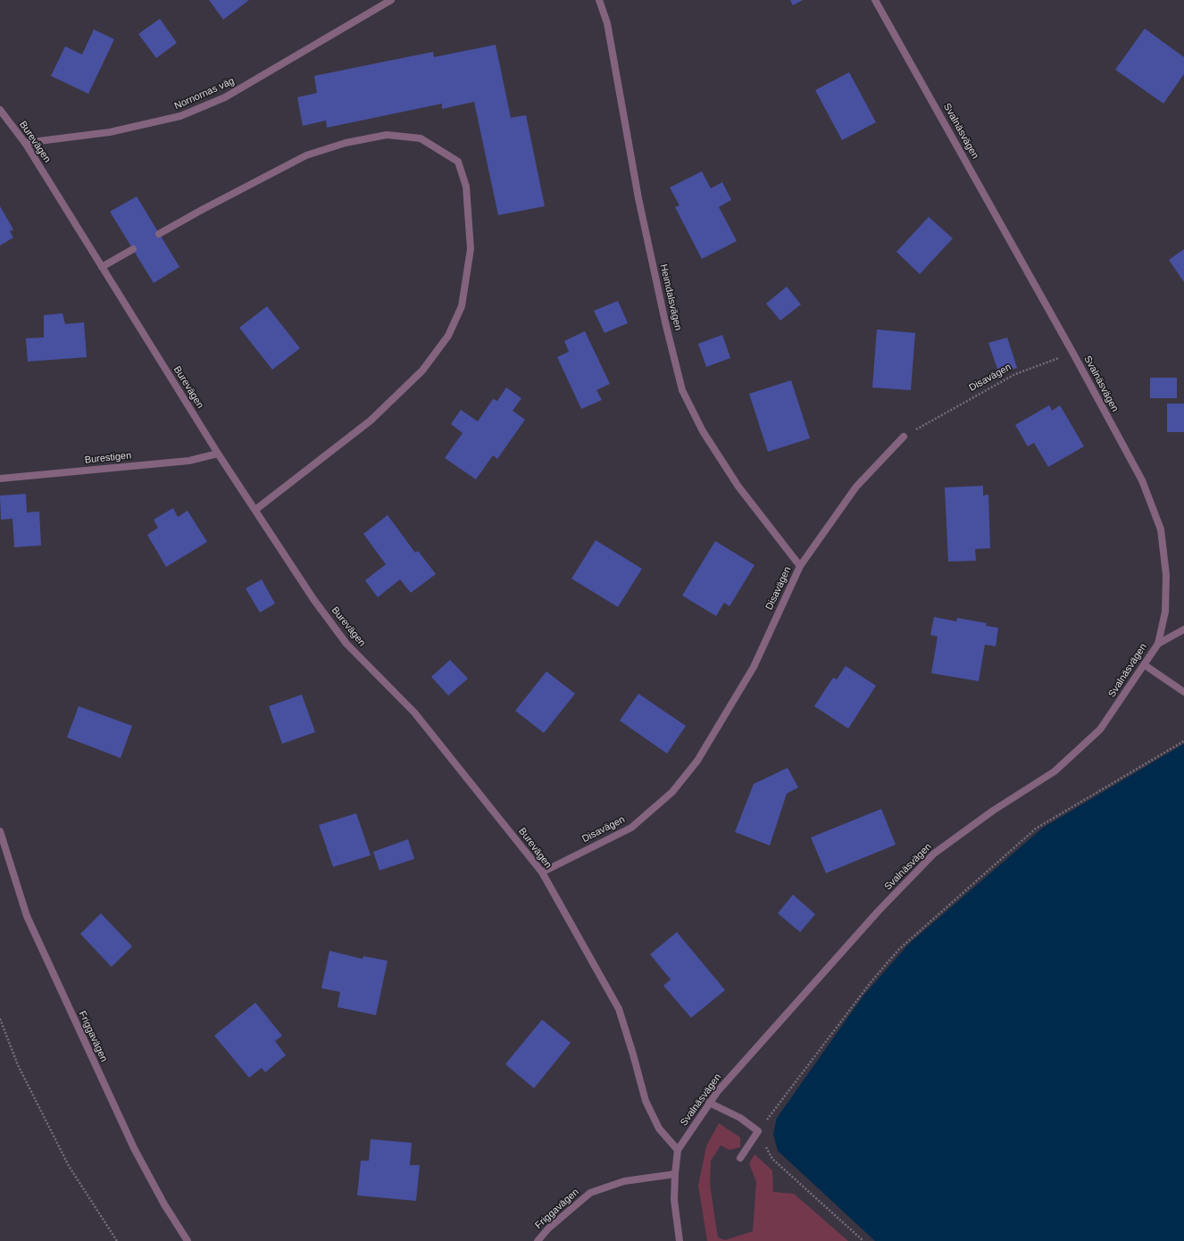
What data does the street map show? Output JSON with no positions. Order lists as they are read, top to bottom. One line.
{"streets":{"street":["Nornornas väg","Svalnäsvägen","Burevägen","Heimdalsvägen","Disavägen","Burestigen","Friggavägen"]},"crossings":[["Nornornas väg","Burevägen"],["Svalnäsvägen","Burevägen"],["Svalnäsvägen","Disavägen"],["Svalnäsvägen","Friggavägen"],["Burevägen","Disavägen"],["Burevägen","Burestigen"],["Heimdalsvägen","Disavägen"]]}
